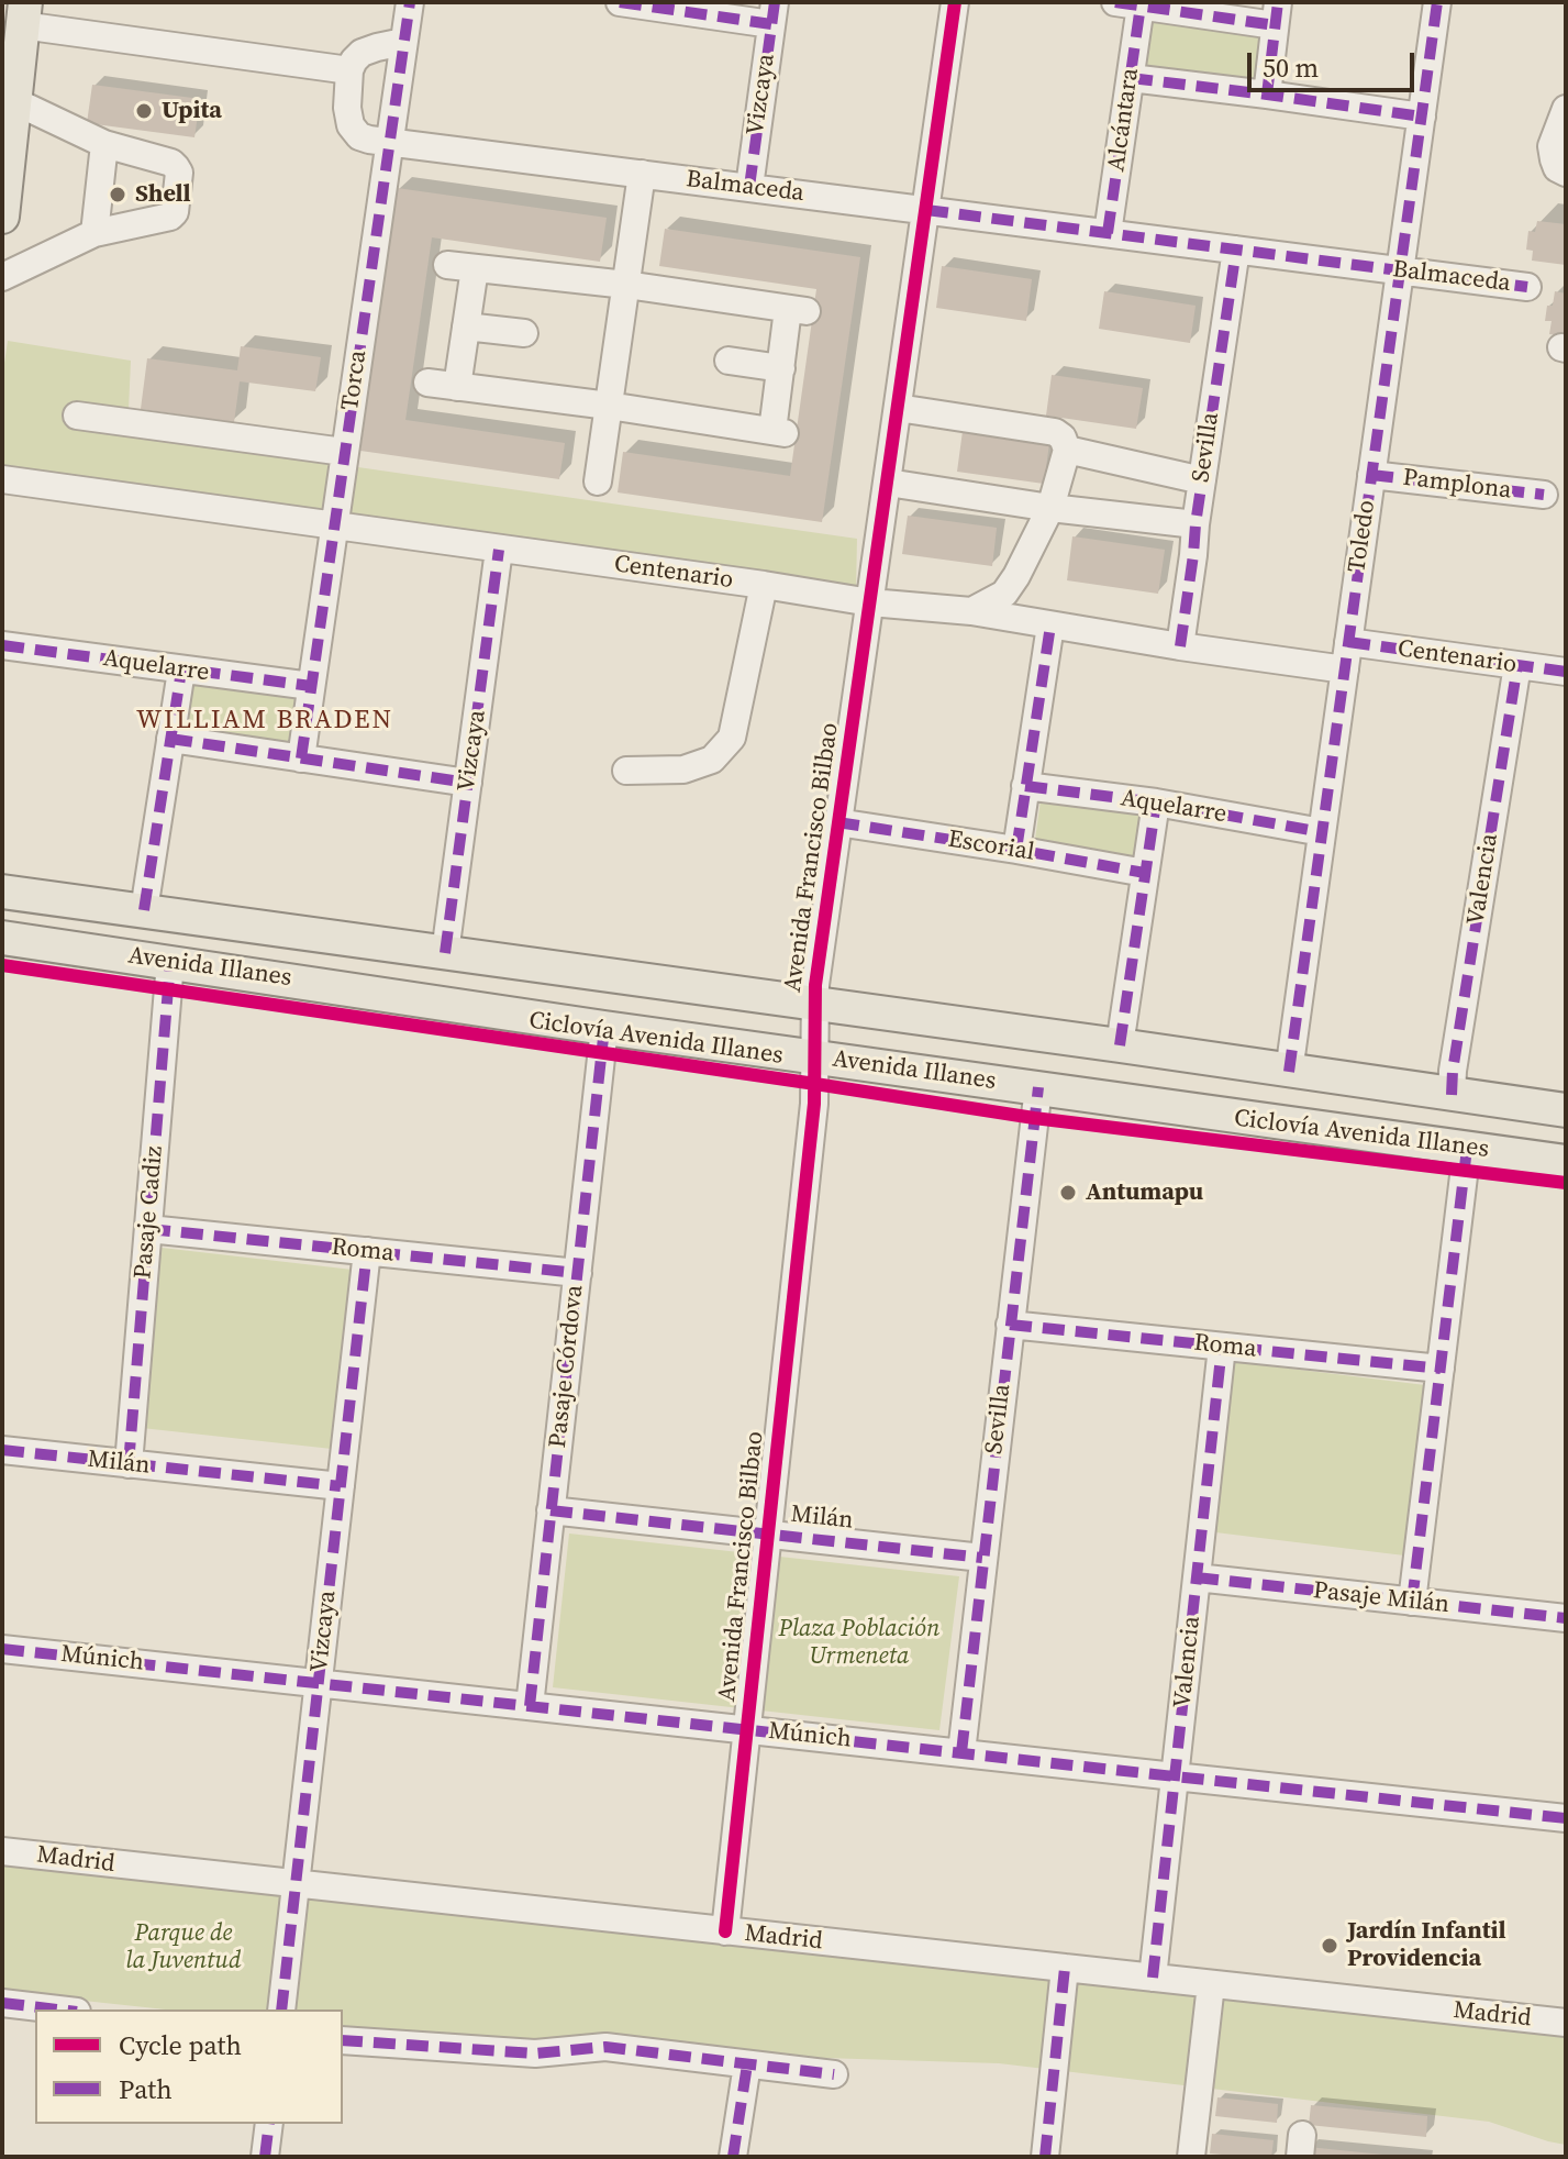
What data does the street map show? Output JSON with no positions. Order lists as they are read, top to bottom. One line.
{"streets":{"main road":["Avenida Illanes"],"street":["Vizcaya","Alcántara","Balmaceda","Torca","Sevilla","Pamplona","Toledo","Centenario","Aquelarre","Escorial","Avenida Francisco Bilbao","Valencia","Pasaje Cadiz","Roma","Pasaje Córdova","Milán","Pasaje Milán","Múnich","Madrid"],"cycle path":["Ciclovía Avenida Illanes"]},"crossings":[["Vizcaya","Balmaceda"],["Vizcaya","Centenario"],["Vizcaya","Avenida Illanes"],["Vizcaya","Roma"],["Vizcaya","Milán"],["Vizcaya","Múnich"],["Vizcaya","Madrid"],["Alcántara","Balmaceda"],["Balmaceda","Torca"],["Balmaceda","Sevilla"],["Balmaceda","Toledo"],["Balmaceda","Avenida Francisco Bilbao"],["Torca","Centenario"],["Torca","Aquelarre"],["Sevilla","Centenario"],["Sevilla","Avenida Illanes"],["Sevilla","Roma"],["Sevilla","Milán"],["Sevilla","Múnich"],["Pamplona","Toledo"],["Toledo","Centenario"],["Toledo","Aquelarre"],["Toledo","Avenida Illanes"],["Centenario","Avenida Francisco Bilbao"],["Centenario","Valencia"],["Escorial","Avenida Francisco Bilbao"],["Avenida Francisco Bilbao","Avenida Illanes"],["Avenida Francisco Bilbao","Milán"],["Avenida Francisco Bilbao","Múnich"],["Avenida Francisco Bilbao","Madrid"],["Valencia","Avenida Illanes"],["Valencia","Roma"],["Valencia","Pasaje Milán"],["Valencia","Múnich"],["Valencia","Madrid"],["Avenida Illanes","Pasaje Cadiz"],["Avenida Illanes","Pasaje Córdova"],["Pasaje Cadiz","Roma"],["Pasaje Cadiz","Milán"],["Roma","Pasaje Córdova"],["Pasaje Córdova","Milán"],["Pasaje Córdova","Múnich"]],"districts":["WILLIAM BRADEN"],"parks":["Plaza Población Urmeneta","Parque de la Juventud"],"places":["Upita","Shell","Antumapu","Jardín Infantil Providencia"],"legend":["Cycle path","Path"],"scale_bar":"50 m"}
